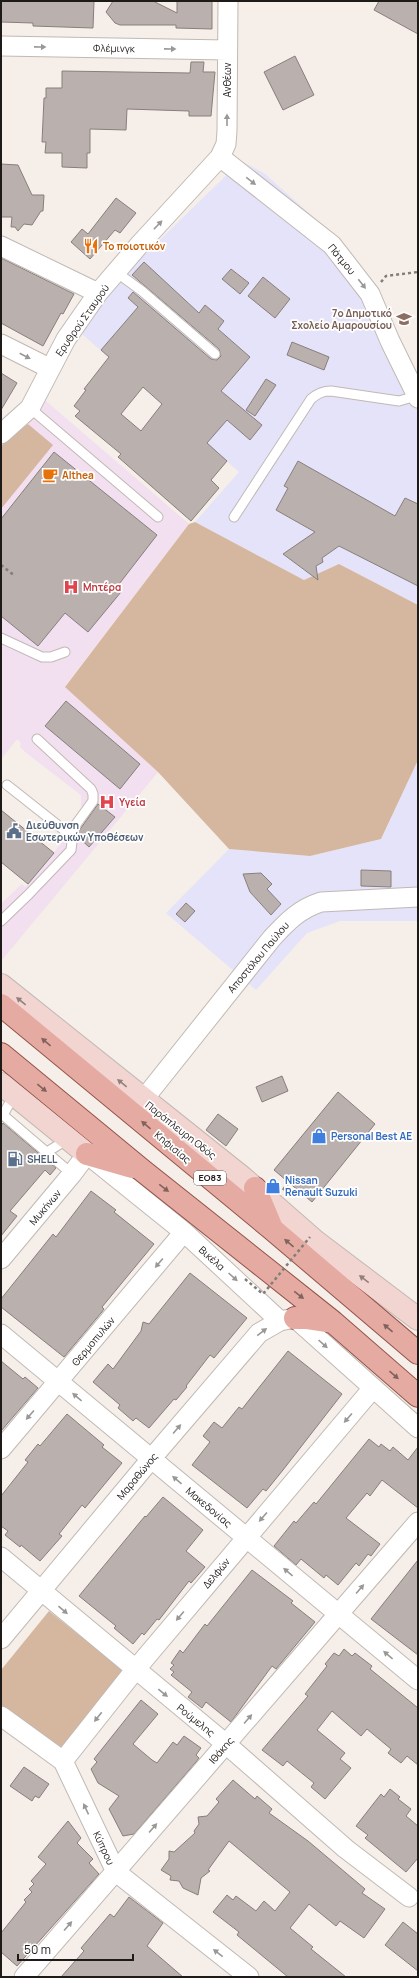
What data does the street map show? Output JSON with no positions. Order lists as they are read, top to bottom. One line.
{"streets":{"main road":["Κηφισίας","ΕΟ83"],"street":["Φλέμινγκ","Ανθέων","Πάτμου","Ερυθρού Σταυρού","Αποστόλου Παύλου","Παράπλευρη Οδός","Μυκήνων","Βικέλα","Θερμοπυλών","Μαραθώνος","Μακεδονίας","Δελφών","Ρούμελης","Ιθάκης","Κύπρου"]},"crossings":[["Φλέμινγκ","Ανθέων"],["Ανθέων","Πάτμου"],["Ανθέων","Ερυθρού Σταυρού"],["Πάτμου","Ερυθρού Σταυρού"],["Αποστόλου Παύλου","Παράπλευρη Οδός"],["Μυκήνων","Βικέλα"],["Βικέλα","Θερμοπυλών"],["Βικέλα","Μαραθώνος"],["Βικέλα","Δελφών"],["Θερμοπυλών","Μακεδονίας"],["Μαραθώνος","Μακεδονίας"],["Μαραθώνος","Ρούμελης"],["Μακεδονίας","Δελφών"],["Μακεδονίας","Ιθάκης"],["Δελφών","Ρούμελης"],["Δελφών","Κύπρου"],["Ρούμελης","Ιθάκης"],["Ιθάκης","Κύπρου"]],"one_way":["Φλέμινγκ","Ανθέων","Πάτμου","Ερυθρού Σταυρού","Παράπλευρη Οδός","Βικέλα","Θερμοπυλών","Μαραθώνος","Μακεδονίας","Δελφών","Ρούμελης","Ιθάκης","Κύπρου"],"places":{"restaurant":["Το ποιοτικόν"],"school or university":["7ο Δημοτικό Σχολείο Αμαρουσίου"],"cafe":["Althea"],"hospital":["Μητέρα","Υγεία"],"public building":["Διεύθυνση Εσωτερικών Υποθέσεων"],"shop":["Personal Best AE","Nissan Renault Suzuki"],"fuel station":["SHELL"]},"scale_bar":"50 m"}
